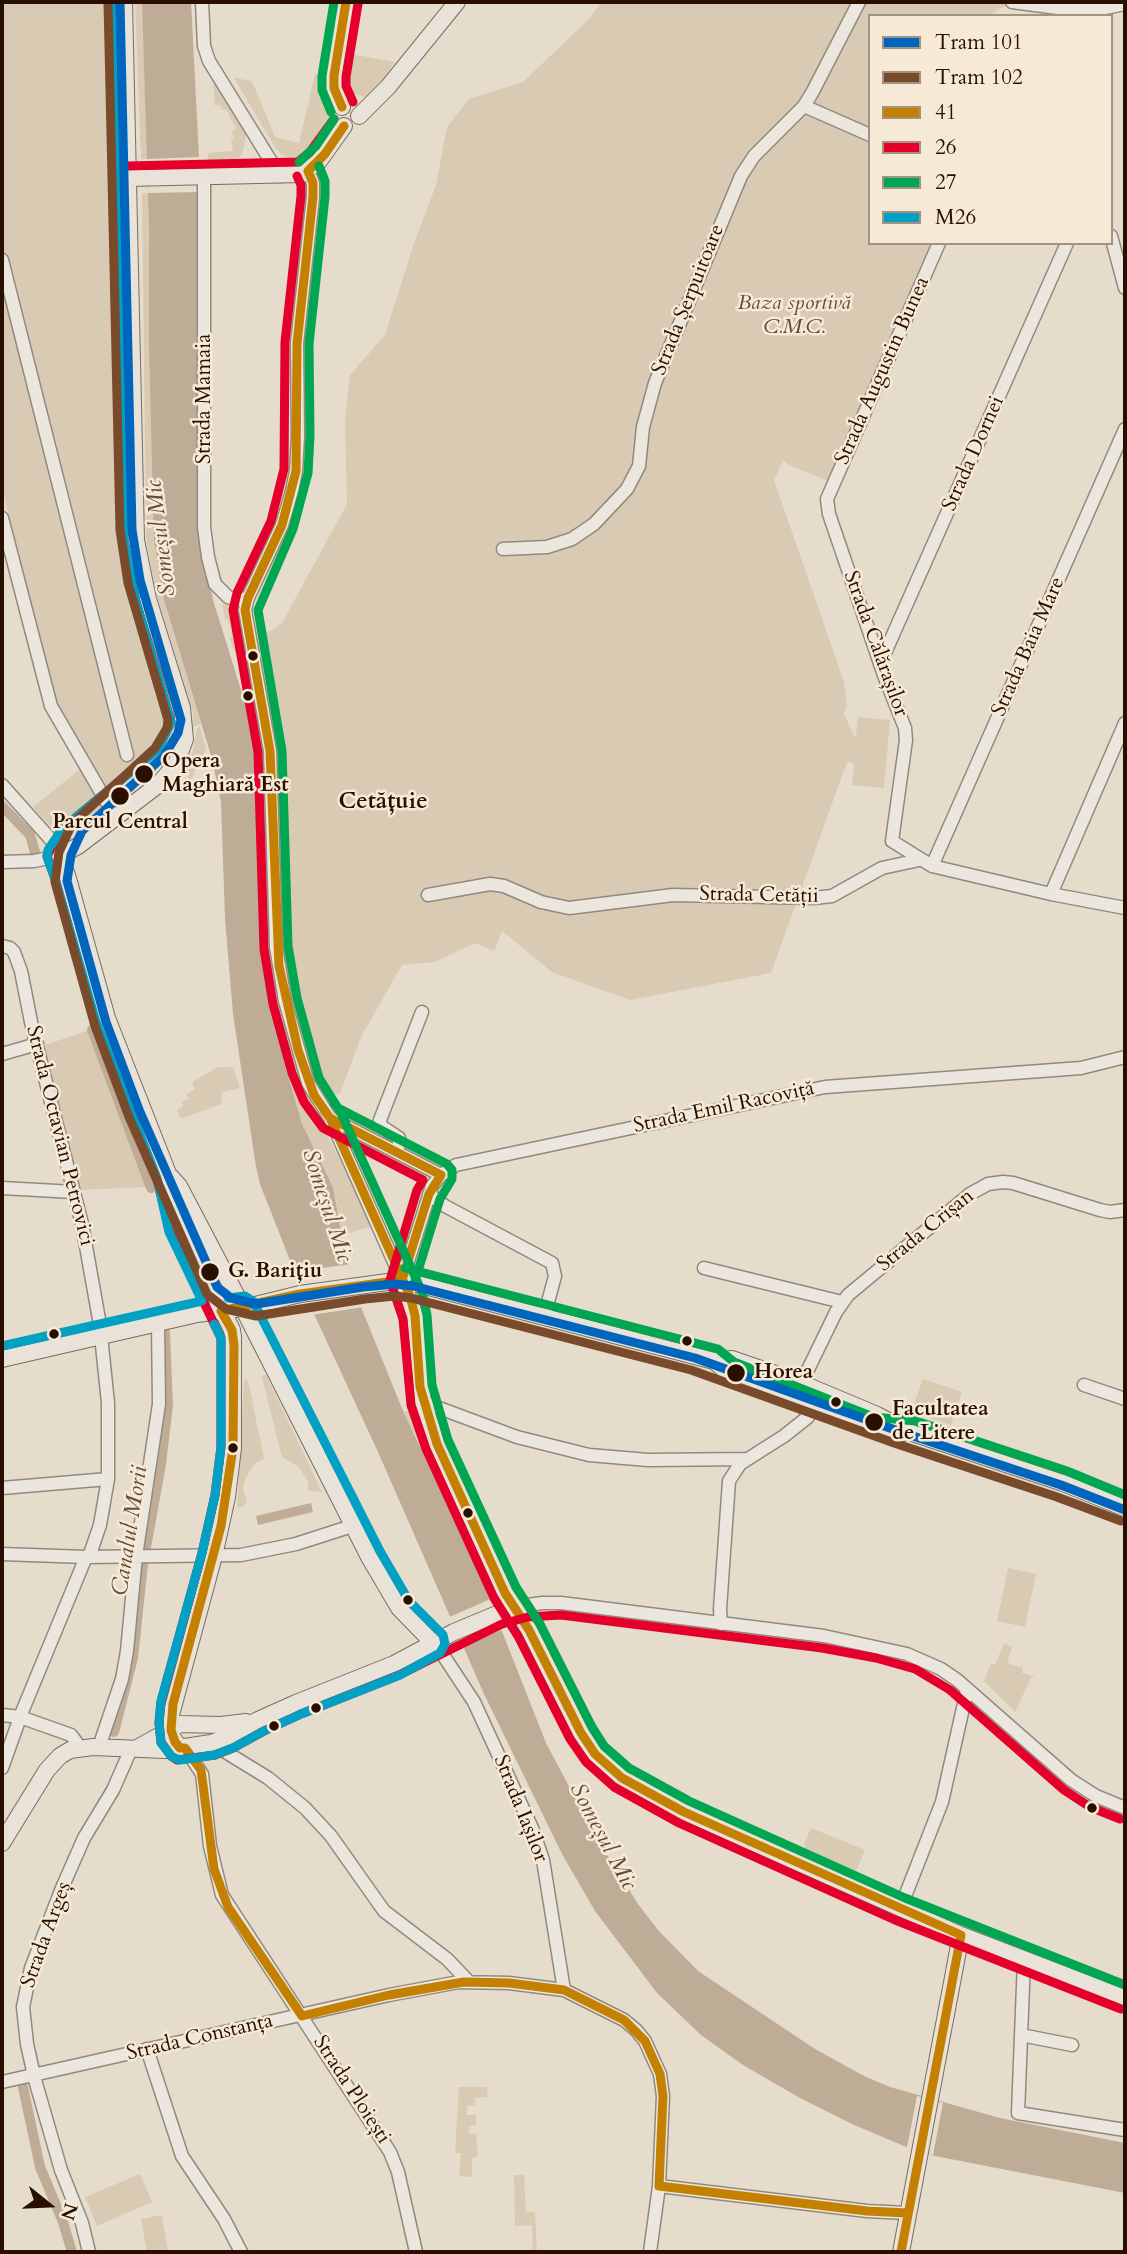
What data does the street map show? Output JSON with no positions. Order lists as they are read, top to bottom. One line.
{"streets":{"street":["Strada Șerpuitoare","Strada Augustin Bunea","Strada Mamaia","Strada Dornei","Strada Călărașilor","Strada Baia Mare","Strada Cetății","Strada Emil Racoviță","Strada Octavian Petrovici","Strada Crișan","Strada Iașilor","Strada Argeș","Strada Constanța","Strada Ploiești"]},"crossings":[["Strada Augustin Bunea","Strada Călărașilor"],["Strada Dornei","Strada Călărașilor"],["Strada Călărașilor","Strada Cetății"],["Strada Baia Mare","Strada Cetății"],["Strada Iașilor","Strada Constanța"],["Strada Argeș","Strada Constanța"],["Strada Constanța","Strada Ploiești"]],"districts":["Cetățuie"],"water":["Someșul Mic","Canalul Morii"],"parks":["Baza sportivă C.M.C."],"places":["Opera Maghiară Est","Parcul Central","G. Barițiu","Horea","Facultatea de Litere"],"lines":["tram line 101","tram line 102","transit line 41","transit line 27","transit line M26","transit line 26"],"legend":["Tram 101","Tram 102","41","26","27","M26"],"north":"right"}
